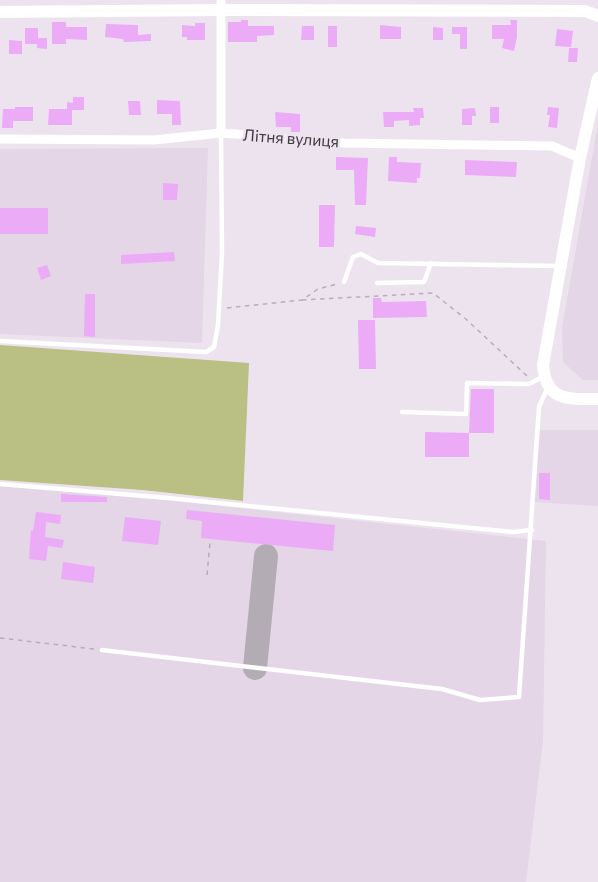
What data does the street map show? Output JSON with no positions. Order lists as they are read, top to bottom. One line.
{"streets":{"street":["Літня вулиця"]}}
